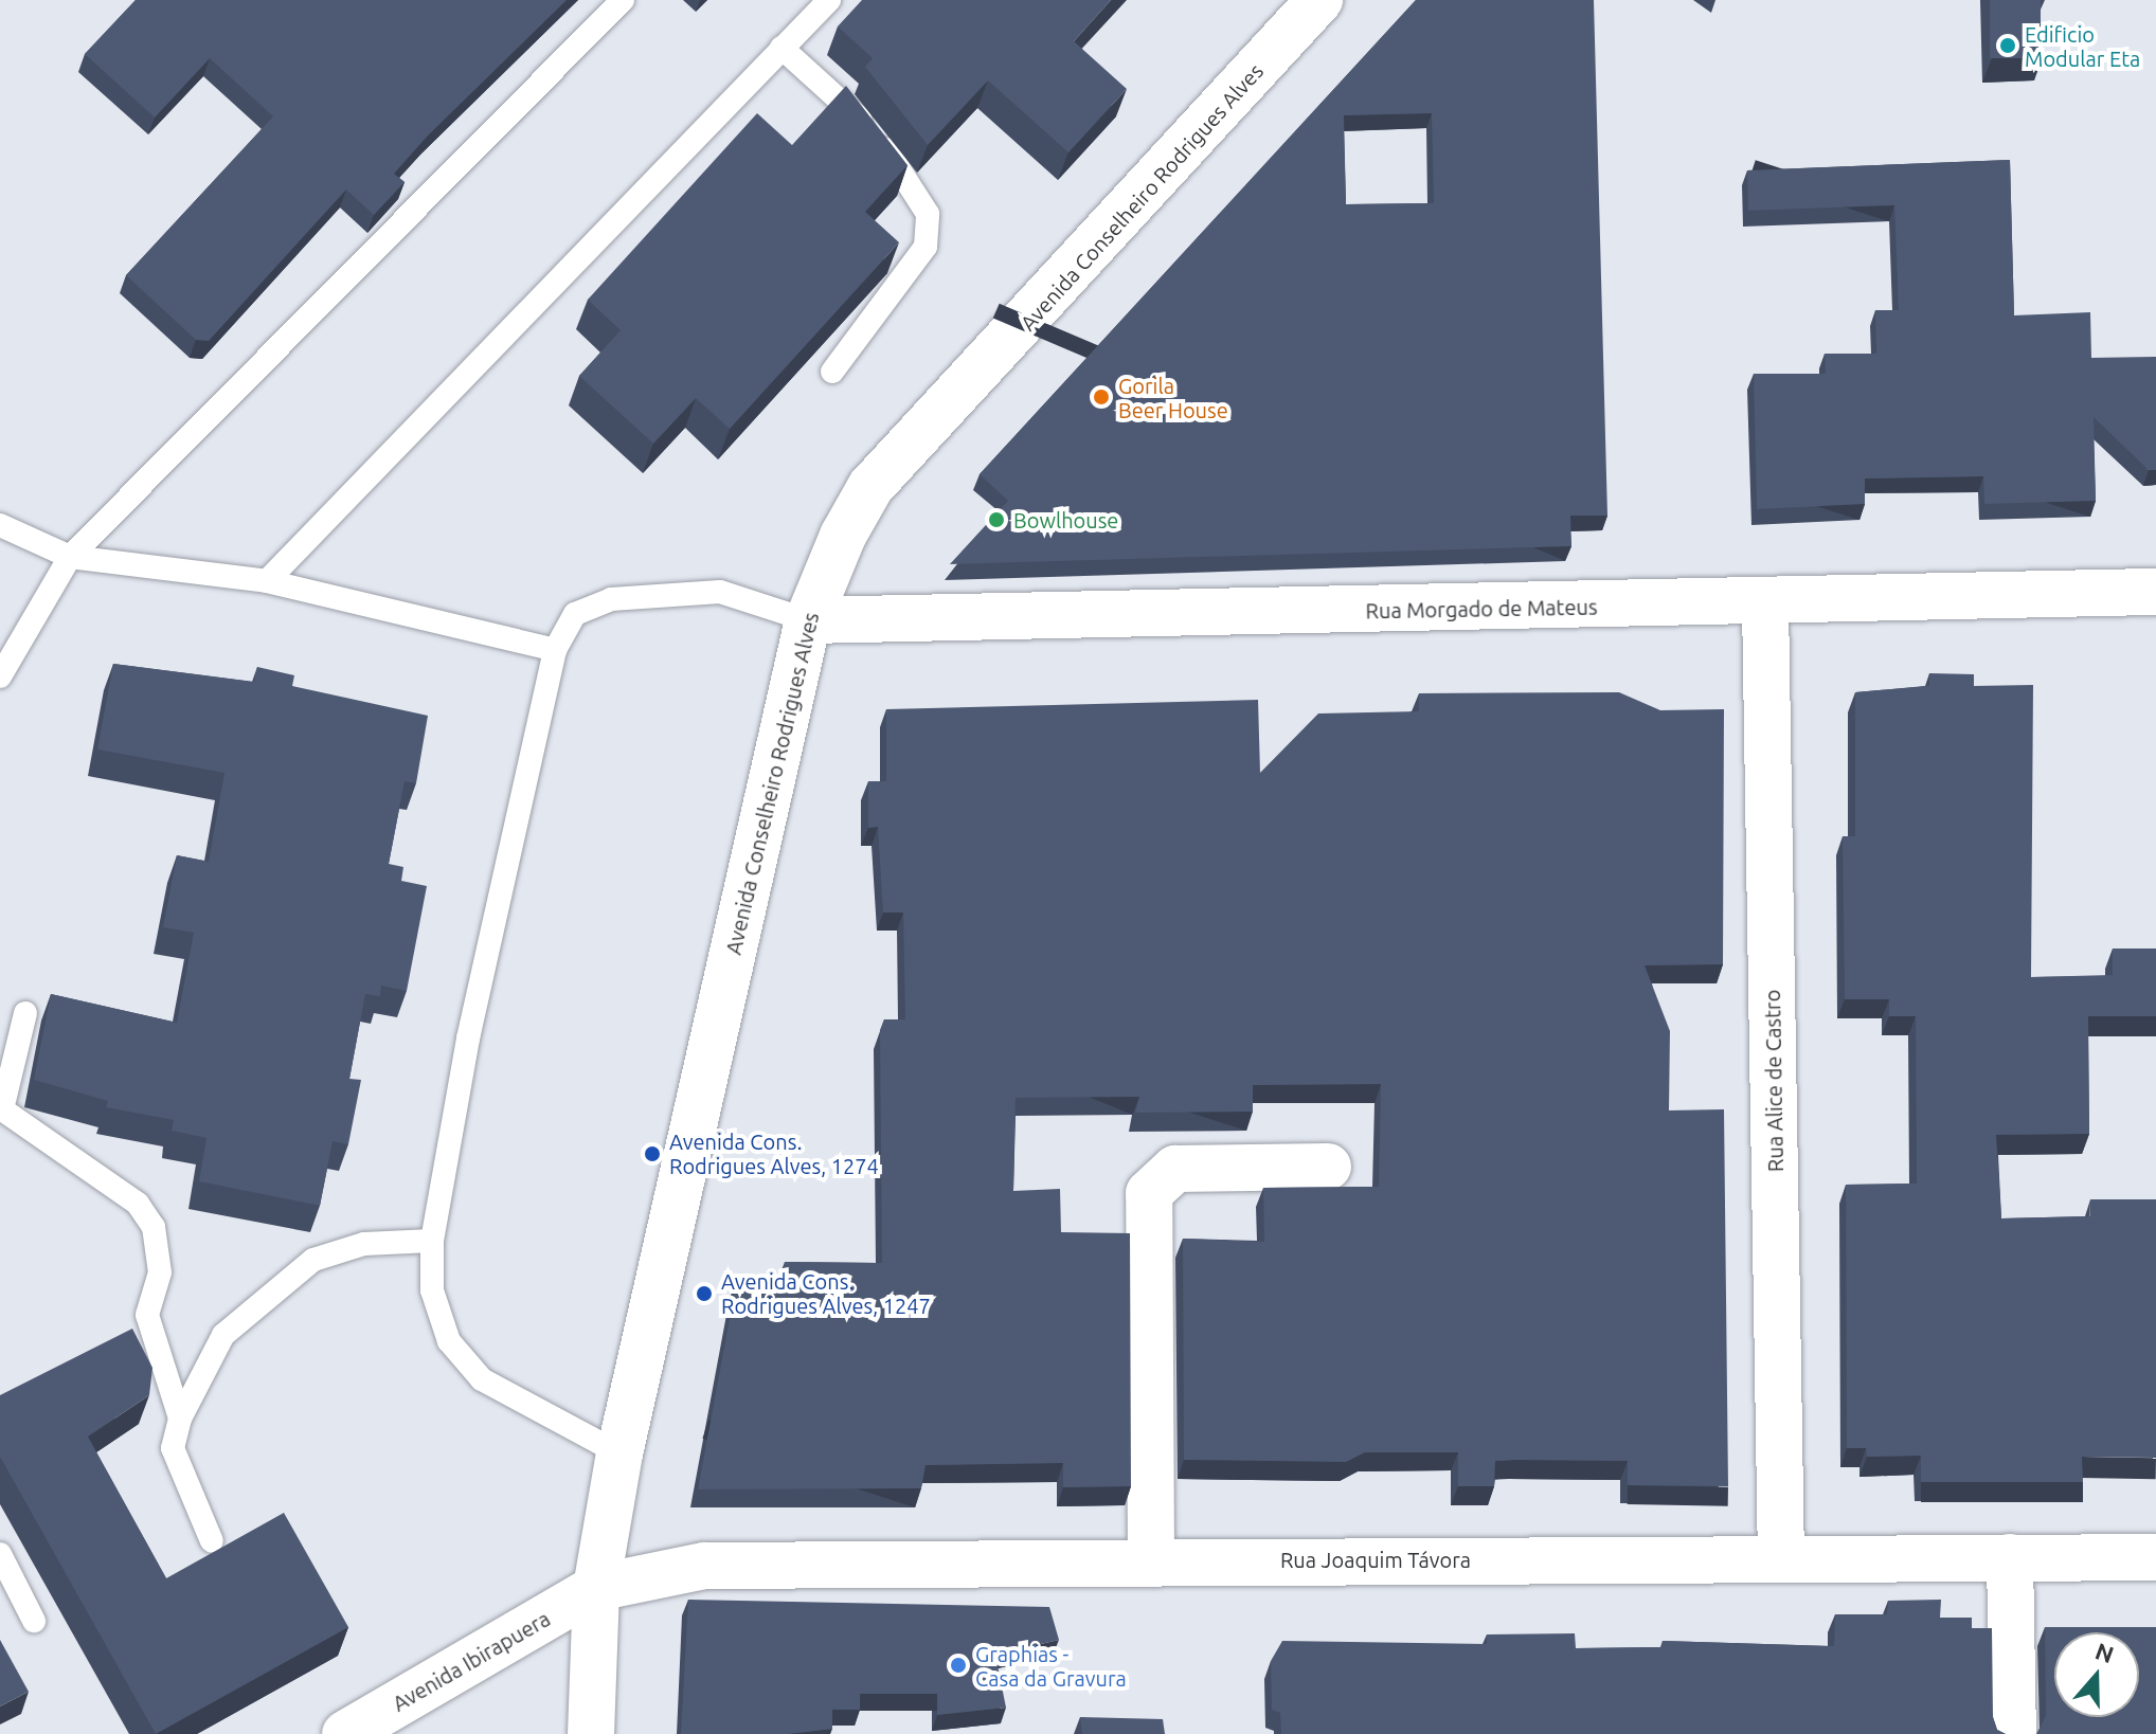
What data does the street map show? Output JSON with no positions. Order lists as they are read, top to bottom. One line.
{"streets":{"street":["Avenida Conselheiro Rodrigues Alves","Rua Morgado de Mateus","Rua Alice de Castro","Rua Joaquim Távora","Avenida Ibirapuera"]},"crossings":[["Avenida Conselheiro Rodrigues Alves","Rua Morgado de Mateus"],["Avenida Conselheiro Rodrigues Alves","Rua Joaquim Távora"],["Avenida Conselheiro Rodrigues Alves","Avenida Ibirapuera"],["Rua Morgado de Mateus","Rua Alice de Castro"],["Rua Alice de Castro","Rua Joaquim Távora"],["Rua Joaquim Távora","Avenida Ibirapuera"]],"places":["Edificio Modular Eta","Gorila Beer House","Bowlhouse","Avenida Cons. Rodrigues Alves, 1274","Avenida Cons. Rodrigues Alves, 1247","Graphias - Casa da Gravura"],"north":"top"}
